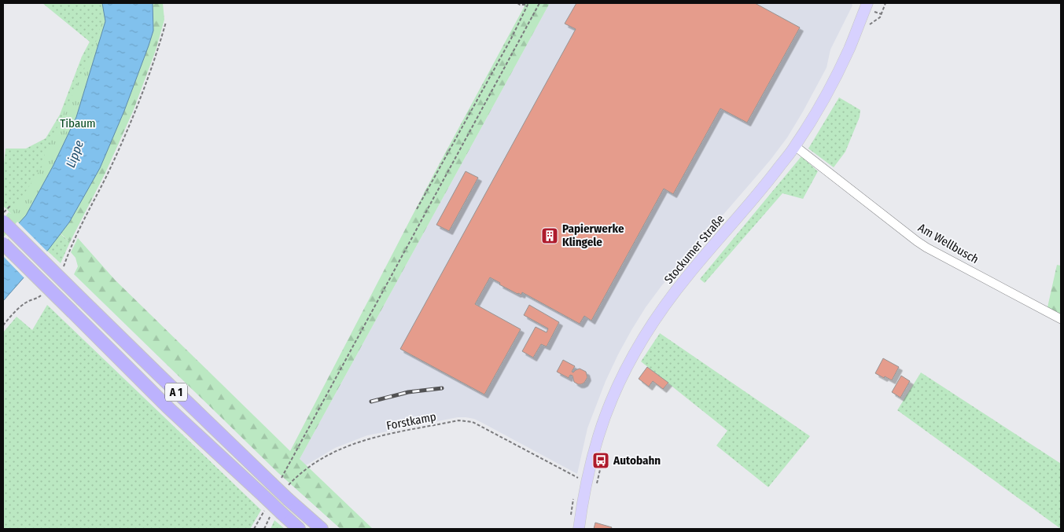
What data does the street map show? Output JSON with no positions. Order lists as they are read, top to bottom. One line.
{"streets":{"highway":["A 1"],"main road":["Stockumer Straße"],"street":["Am Wellbusch"],"path":["Forstkamp"]},"crossings":[["Am Wellbusch","Stockumer Straße"],["Stockumer Straße","Forstkamp"]],"water":["Lippe"],"parks":["Tibaum"],"places":{"building":["Papierwerke Klingele"],"bus stop":["Autobahn"]}}
